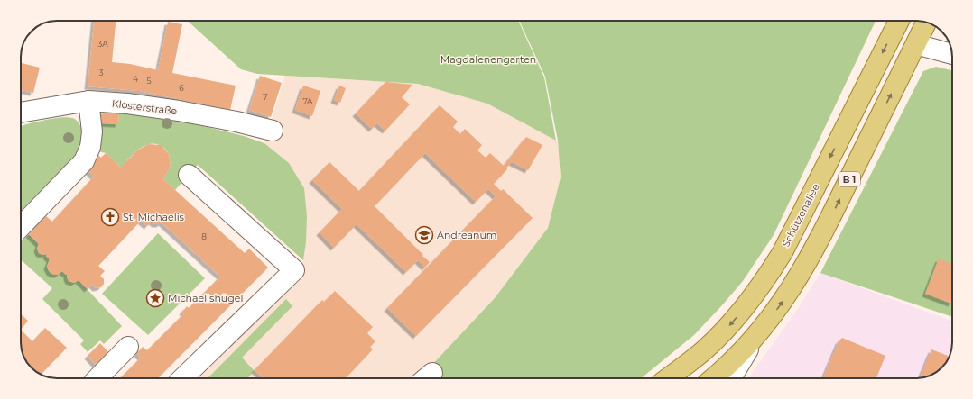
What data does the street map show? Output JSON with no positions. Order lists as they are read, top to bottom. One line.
{"streets":{"main road":["B 1","Schützenallee"],"street":["Klosterstraße"]},"parks":["Magdalenengarten"],"places":{"church":["St. Michaelis"],"school or university":["Andreanum"],"place":["Michaelishügel"]},"house_numbers":["3A","3","4","5","6","7","7A","8"]}
